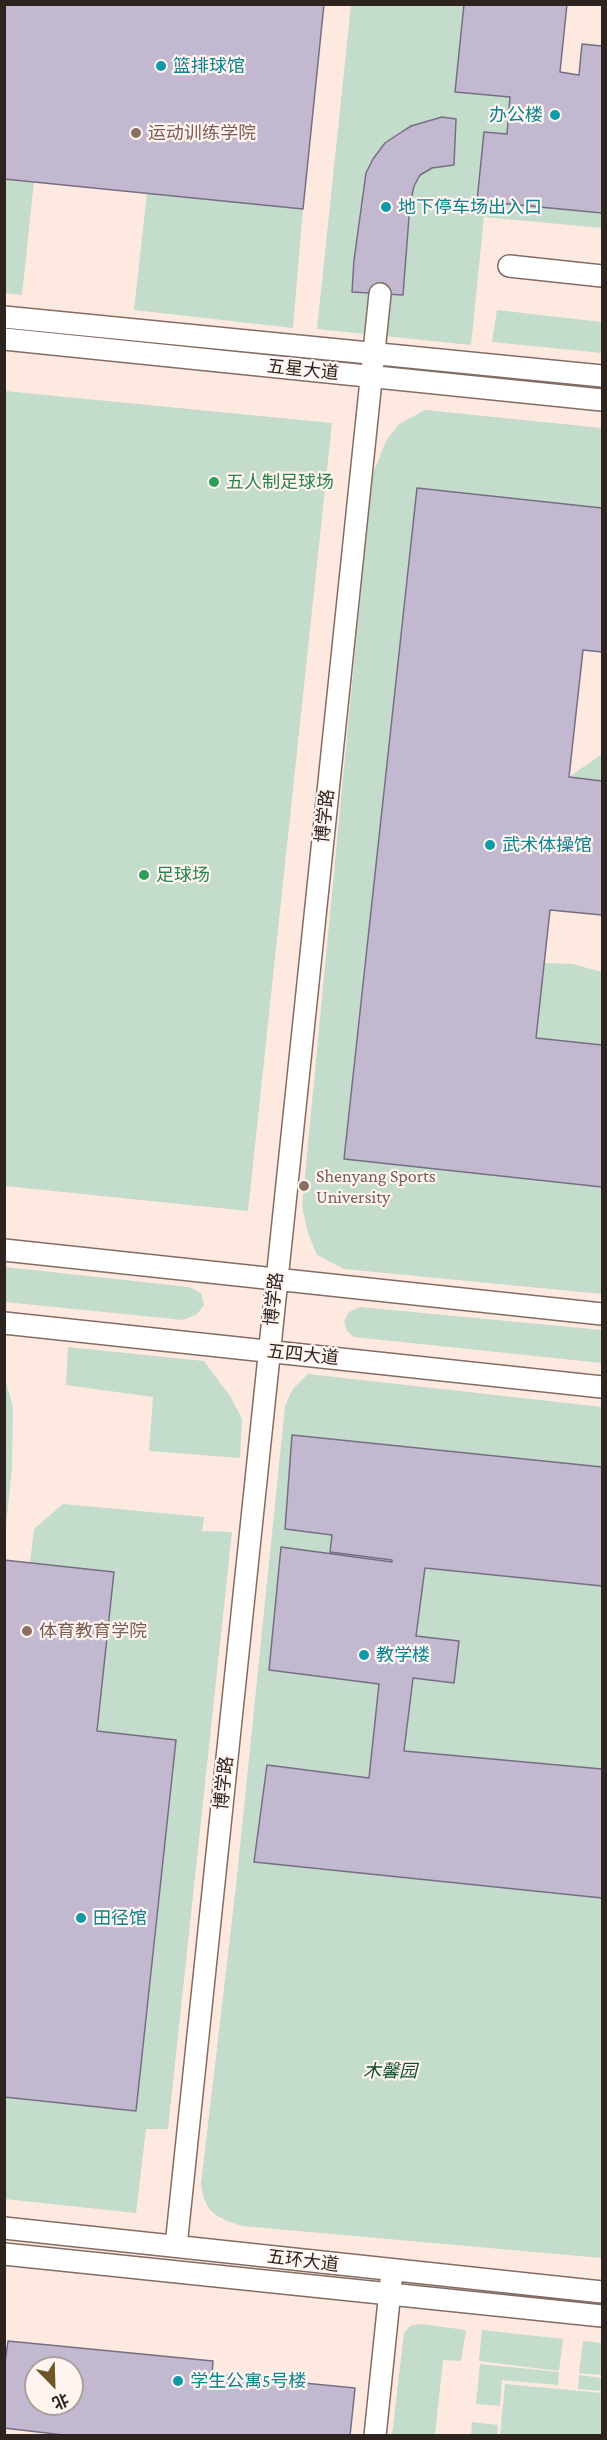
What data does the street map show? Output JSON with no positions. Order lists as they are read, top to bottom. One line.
{"streets":{"lane":["五星大道","博学路","五四大道","五环大道"]},"crossings":[["五星大道","博学路"],["博学路","五四大道"],["博学路","五环大道"]],"parks":["木馨园"],"places":["篮排球馆","办公楼","运动训练学院","地下停车场出入口","五人制足球场","武术体操馆","足球场","Shenyang Sports University","体育教育学院","教学楼","田径馆","学生公寓5号楼"],"north":"bottom right"}
